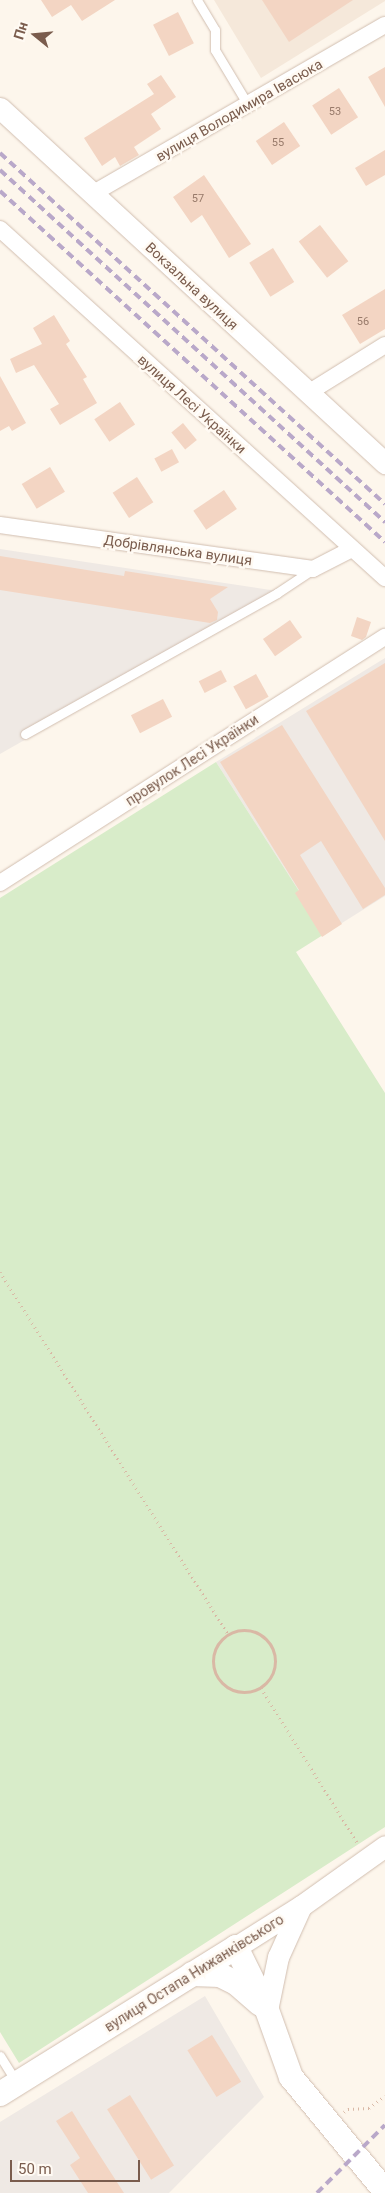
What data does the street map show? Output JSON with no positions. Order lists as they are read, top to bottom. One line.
{"streets":{"main road":["вулиця Остапа Нижанківського"],"street":["вулиця Володимира Івасюка","Вокзальна вулиця","вулиця Лесі Українки","Добрівлянська вулиця","провулок Лесі Українки"]},"crossings":[["вулиця Володимира Івасюка","Вокзальна вулиця"]],"house_numbers":["53","55","57","56"],"scale_bar":"50 m","north":"left"}
